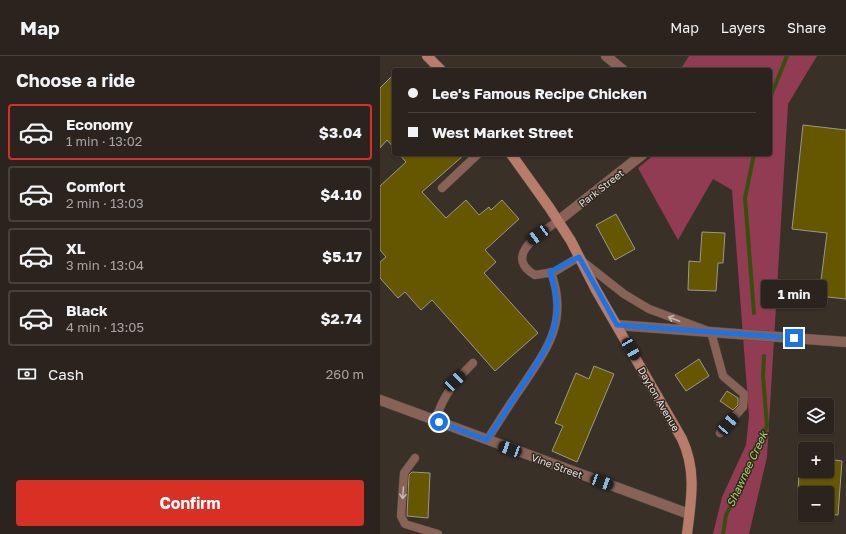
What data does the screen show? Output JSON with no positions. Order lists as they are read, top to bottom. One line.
{"streets":{"main road":["Dayton Avenue"],"street":["Park Street","Vine Street"]},"crossings":[["Park Street","Dayton Avenue"],["Dayton Avenue","Vine Street"]],"water":["Shawnee Creek"],"page":{"header":"Map","nav":["Map","Layers","Share"],"heading":"Choose a ride","banner":["Lee's Famous Recipe Chicken","West Market Street"],"list":[{"name":"Economy","note":"1 min · 13:02","value":"$3.04"},{"name":"Comfort","note":"2 min · 13:03","value":"$4.10"},{"name":"XL","note":"3 min · 13:04","value":"$5.17"},{"name":"Black","note":"4 min · 13:05","value":"$2.74"}],"bubble":"1 min","pay":["Cash","260 m"],"map_buttons":["+","−"],"buttons":"Confirm"}}
